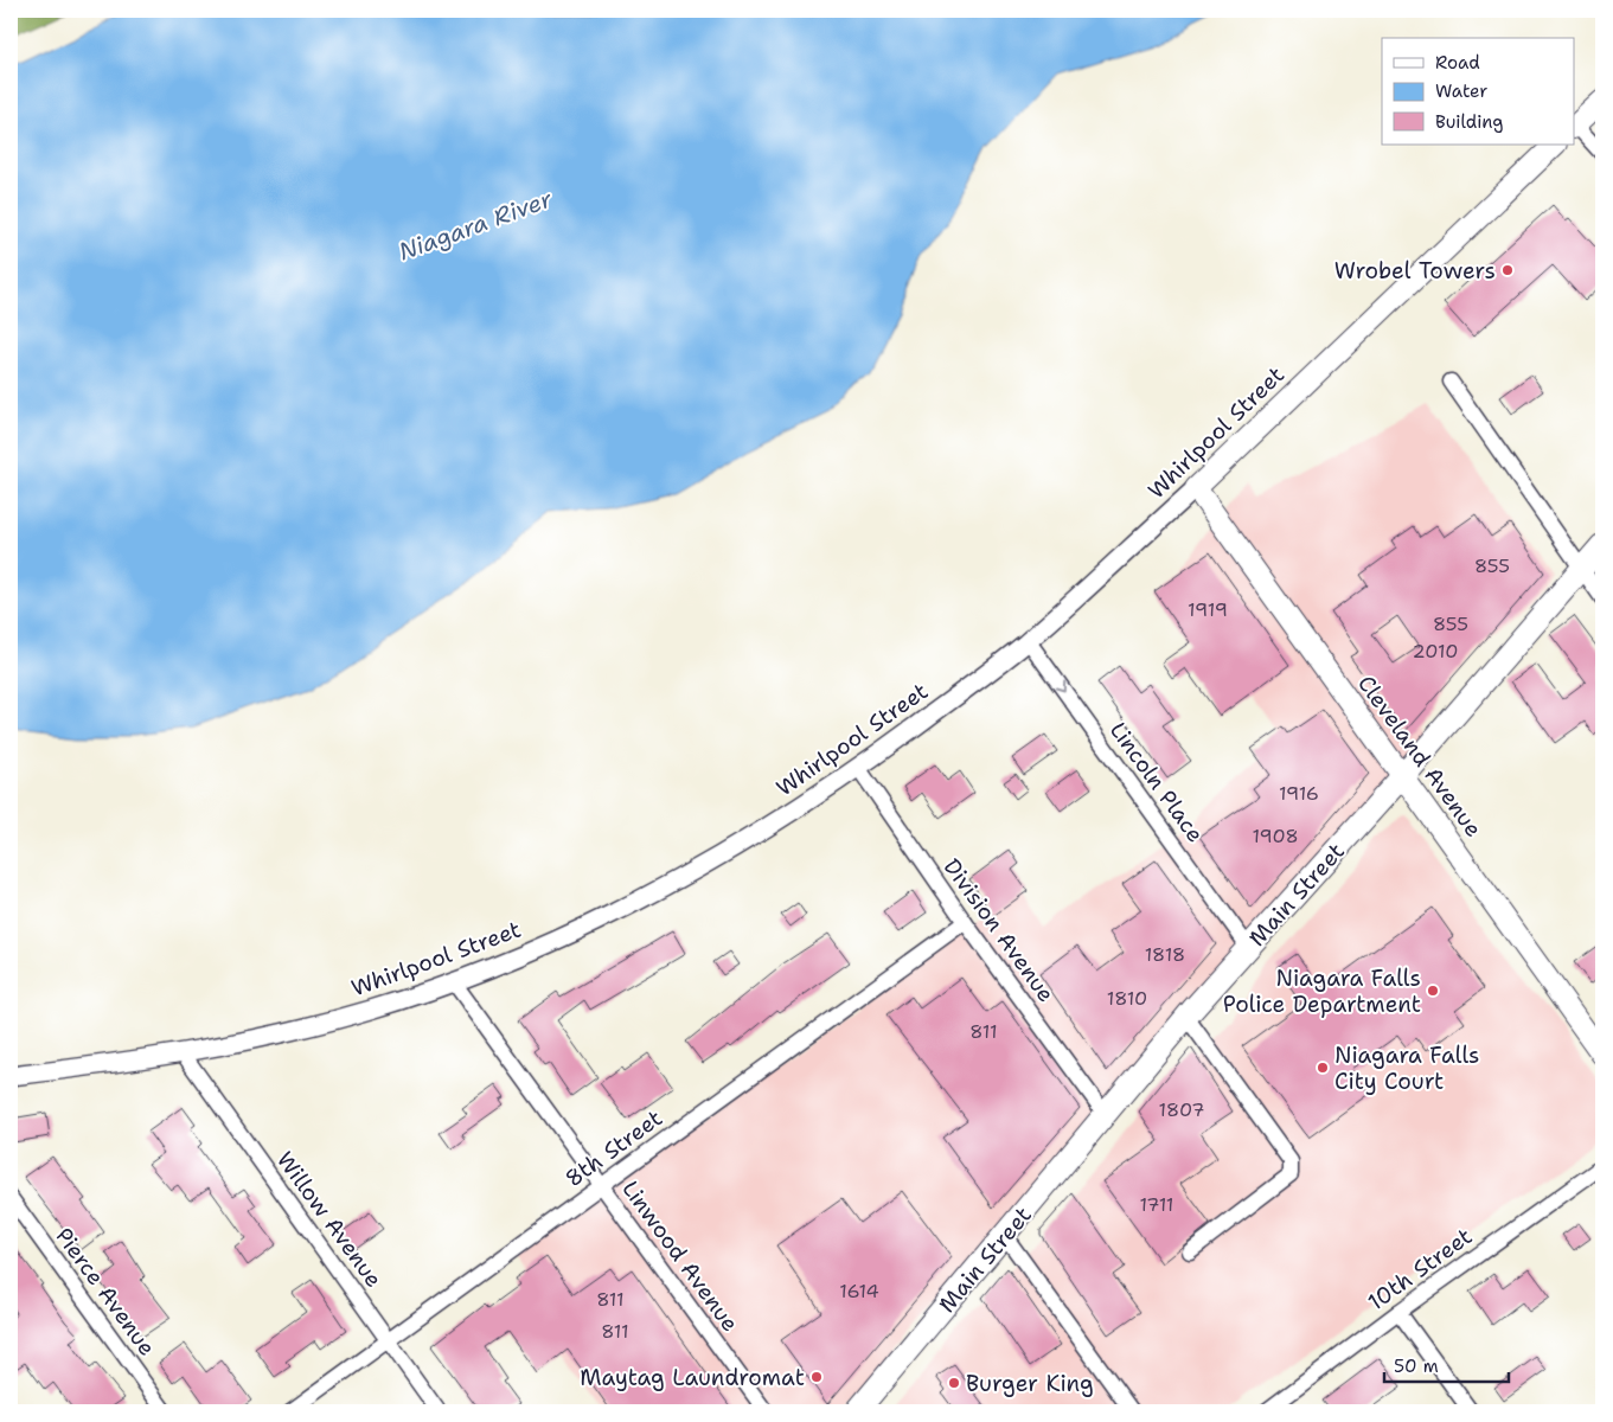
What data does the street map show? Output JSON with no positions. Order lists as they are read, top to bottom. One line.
{"streets":{"main road":["Whirlpool Street","Cleveland Avenue","Main Street"],"street":["Lincoln Place","Division Avenue","8th Street","Willow Avenue","Linwood Avenue","10th Street","Pierce Avenue"]},"crossings":[["Whirlpool Street","Cleveland Avenue"],["Whirlpool Street","Lincoln Place"],["Whirlpool Street","Division Avenue"],["Whirlpool Street","Willow Avenue"],["Whirlpool Street","Linwood Avenue"],["Cleveland Avenue","Main Street"],["Lincoln Place","Main Street"],["Main Street","Division Avenue"],["Division Avenue","8th Street"],["8th Street","Willow Avenue"],["8th Street","Linwood Avenue"]],"one_way":["Lincoln Place"],"water":["Niagara River"],"places":["Wrobel Towers","Niagara Falls Police Department","Niagara Falls City Court","Maytag Laundromat","Burger King"],"house_numbers":["855","1919","855","2010","1916","1908","1818","1810","811","1807","1711","1614","811","811"],"legend":["Road","Water","Building"],"scale_bar":"50 m"}
